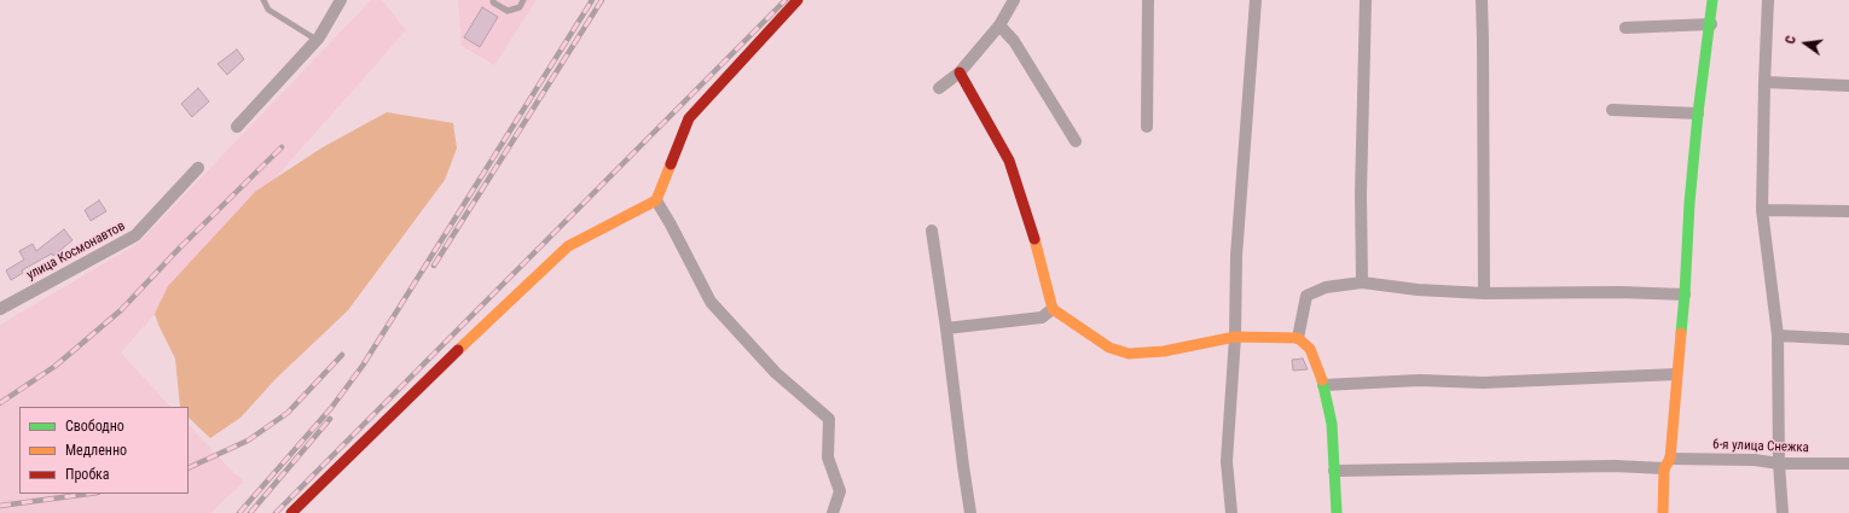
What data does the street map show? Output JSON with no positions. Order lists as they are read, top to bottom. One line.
{"streets":{"street":["улица Космонавтов","6-я улица Снежка"]},"legend":["Свободно","Медленно","Пробка"],"north":"left"}
